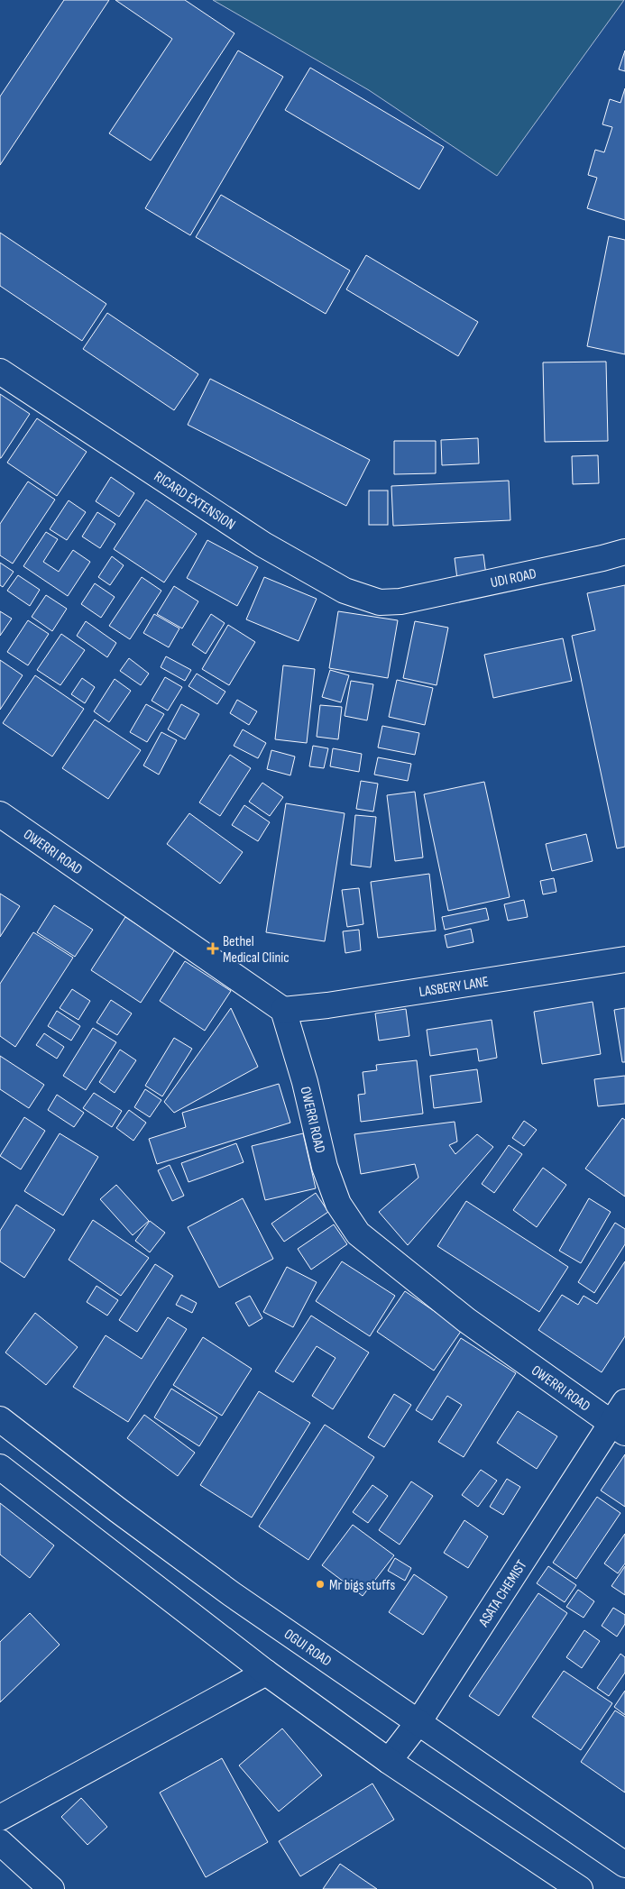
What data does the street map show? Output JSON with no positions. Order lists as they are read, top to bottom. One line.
{"streets":{"street":["RICARD EXTENSION","UDI ROAD","OWERRI ROAD","LASBERY LANE","ASATA CHEMIST","OGUI ROAD"]},"crossings":[["RICARD EXTENSION","UDI ROAD"],["OWERRI ROAD","LASBERY LANE"],["OWERRI ROAD","ASATA CHEMIST"],["ASATA CHEMIST","OGUI ROAD"]],"places":{"health":["Bethel Medical Clinic"],"other":["Mr bigs stuffs"]}}
